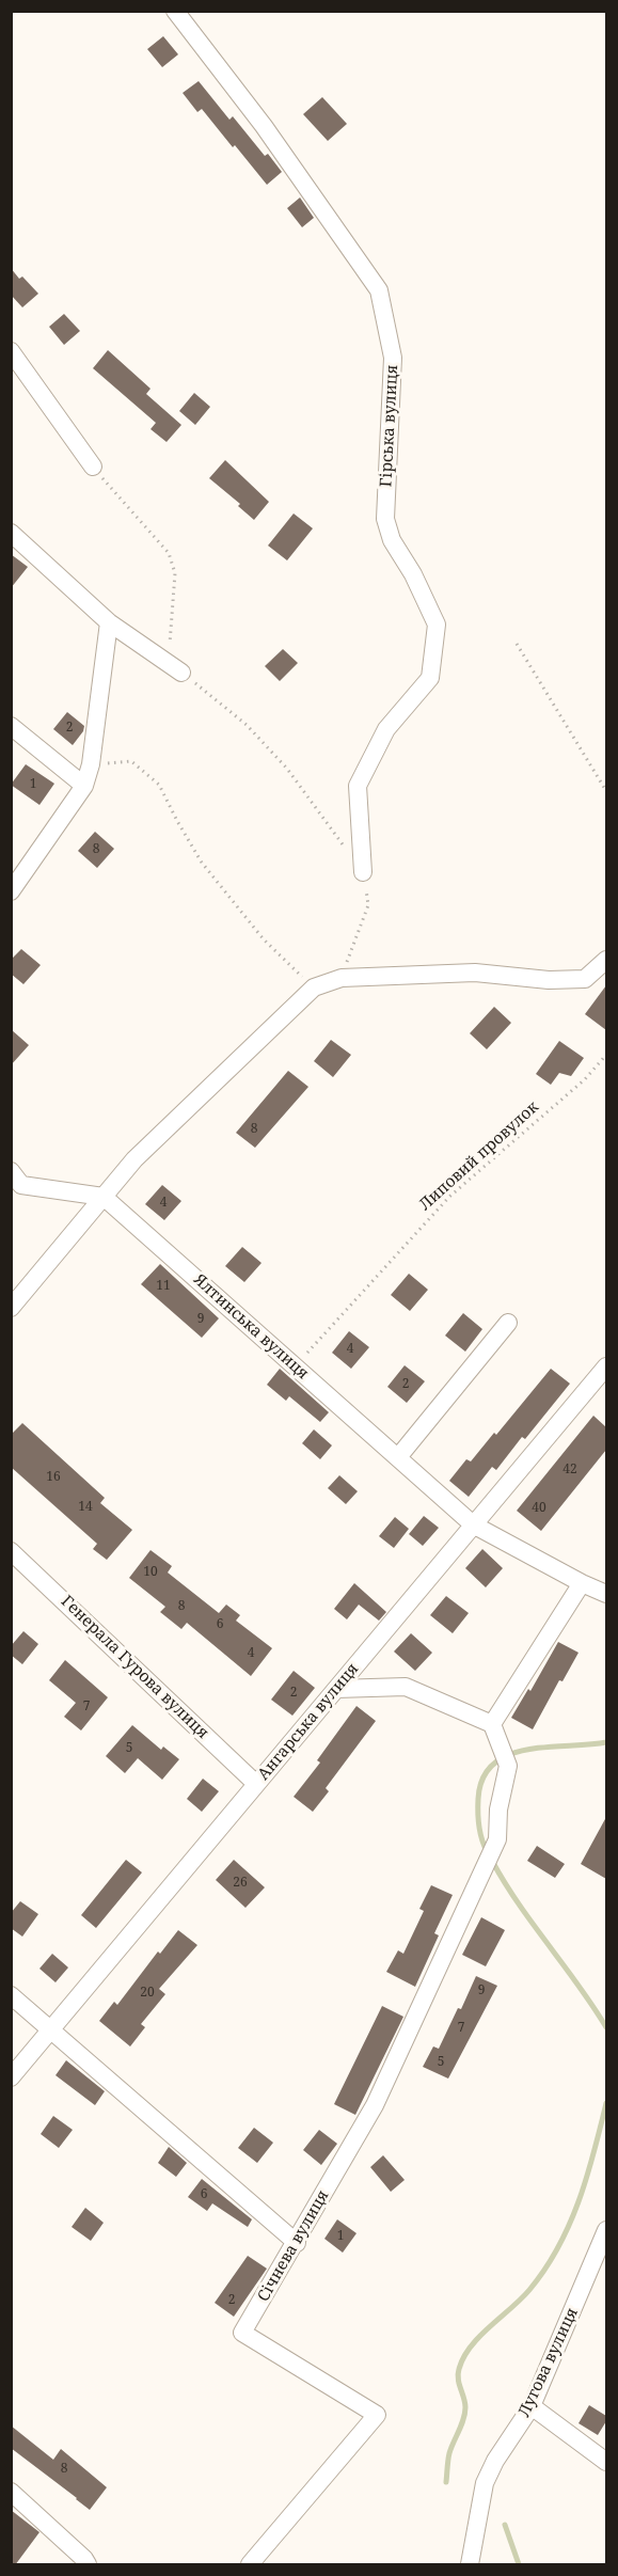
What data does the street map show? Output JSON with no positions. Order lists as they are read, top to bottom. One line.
{"streets":{"street":["Гірська вулиця","Ялтинська вулиця","Генерала Гурова вулиця","Ангарська вулиця","Січнева вулиця","Лугова вулиця"],"path":["Липовий провулок"]},"crossings":[["Липовий провулок","Ялтинська вулиця"],["Ялтинська вулиця","Ангарська вулиця"],["Генерала Гурова вулиця","Ангарська вулиця"]],"house_numbers":["2","1","8","8","4","11","9","4","2","42","16","14","40","10","8","6","4","2","7","5","26","9","20","7","5","6","1","2","8"]}
